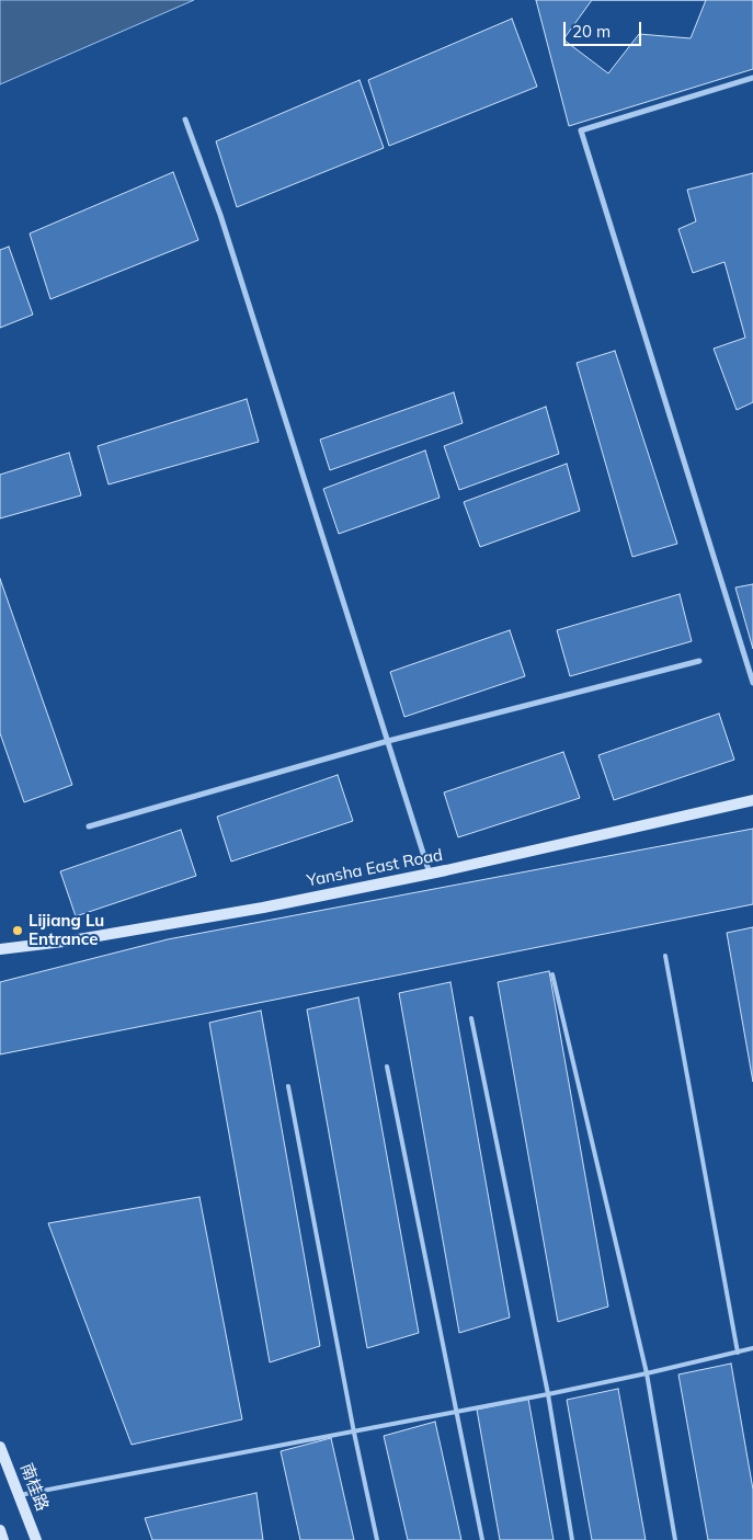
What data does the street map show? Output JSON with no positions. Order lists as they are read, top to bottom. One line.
{"streets":{"street":["Yansha East Road","南桂路"]},"places":["Lijiang Lu Entrance"],"scale_bar":"20 m"}
